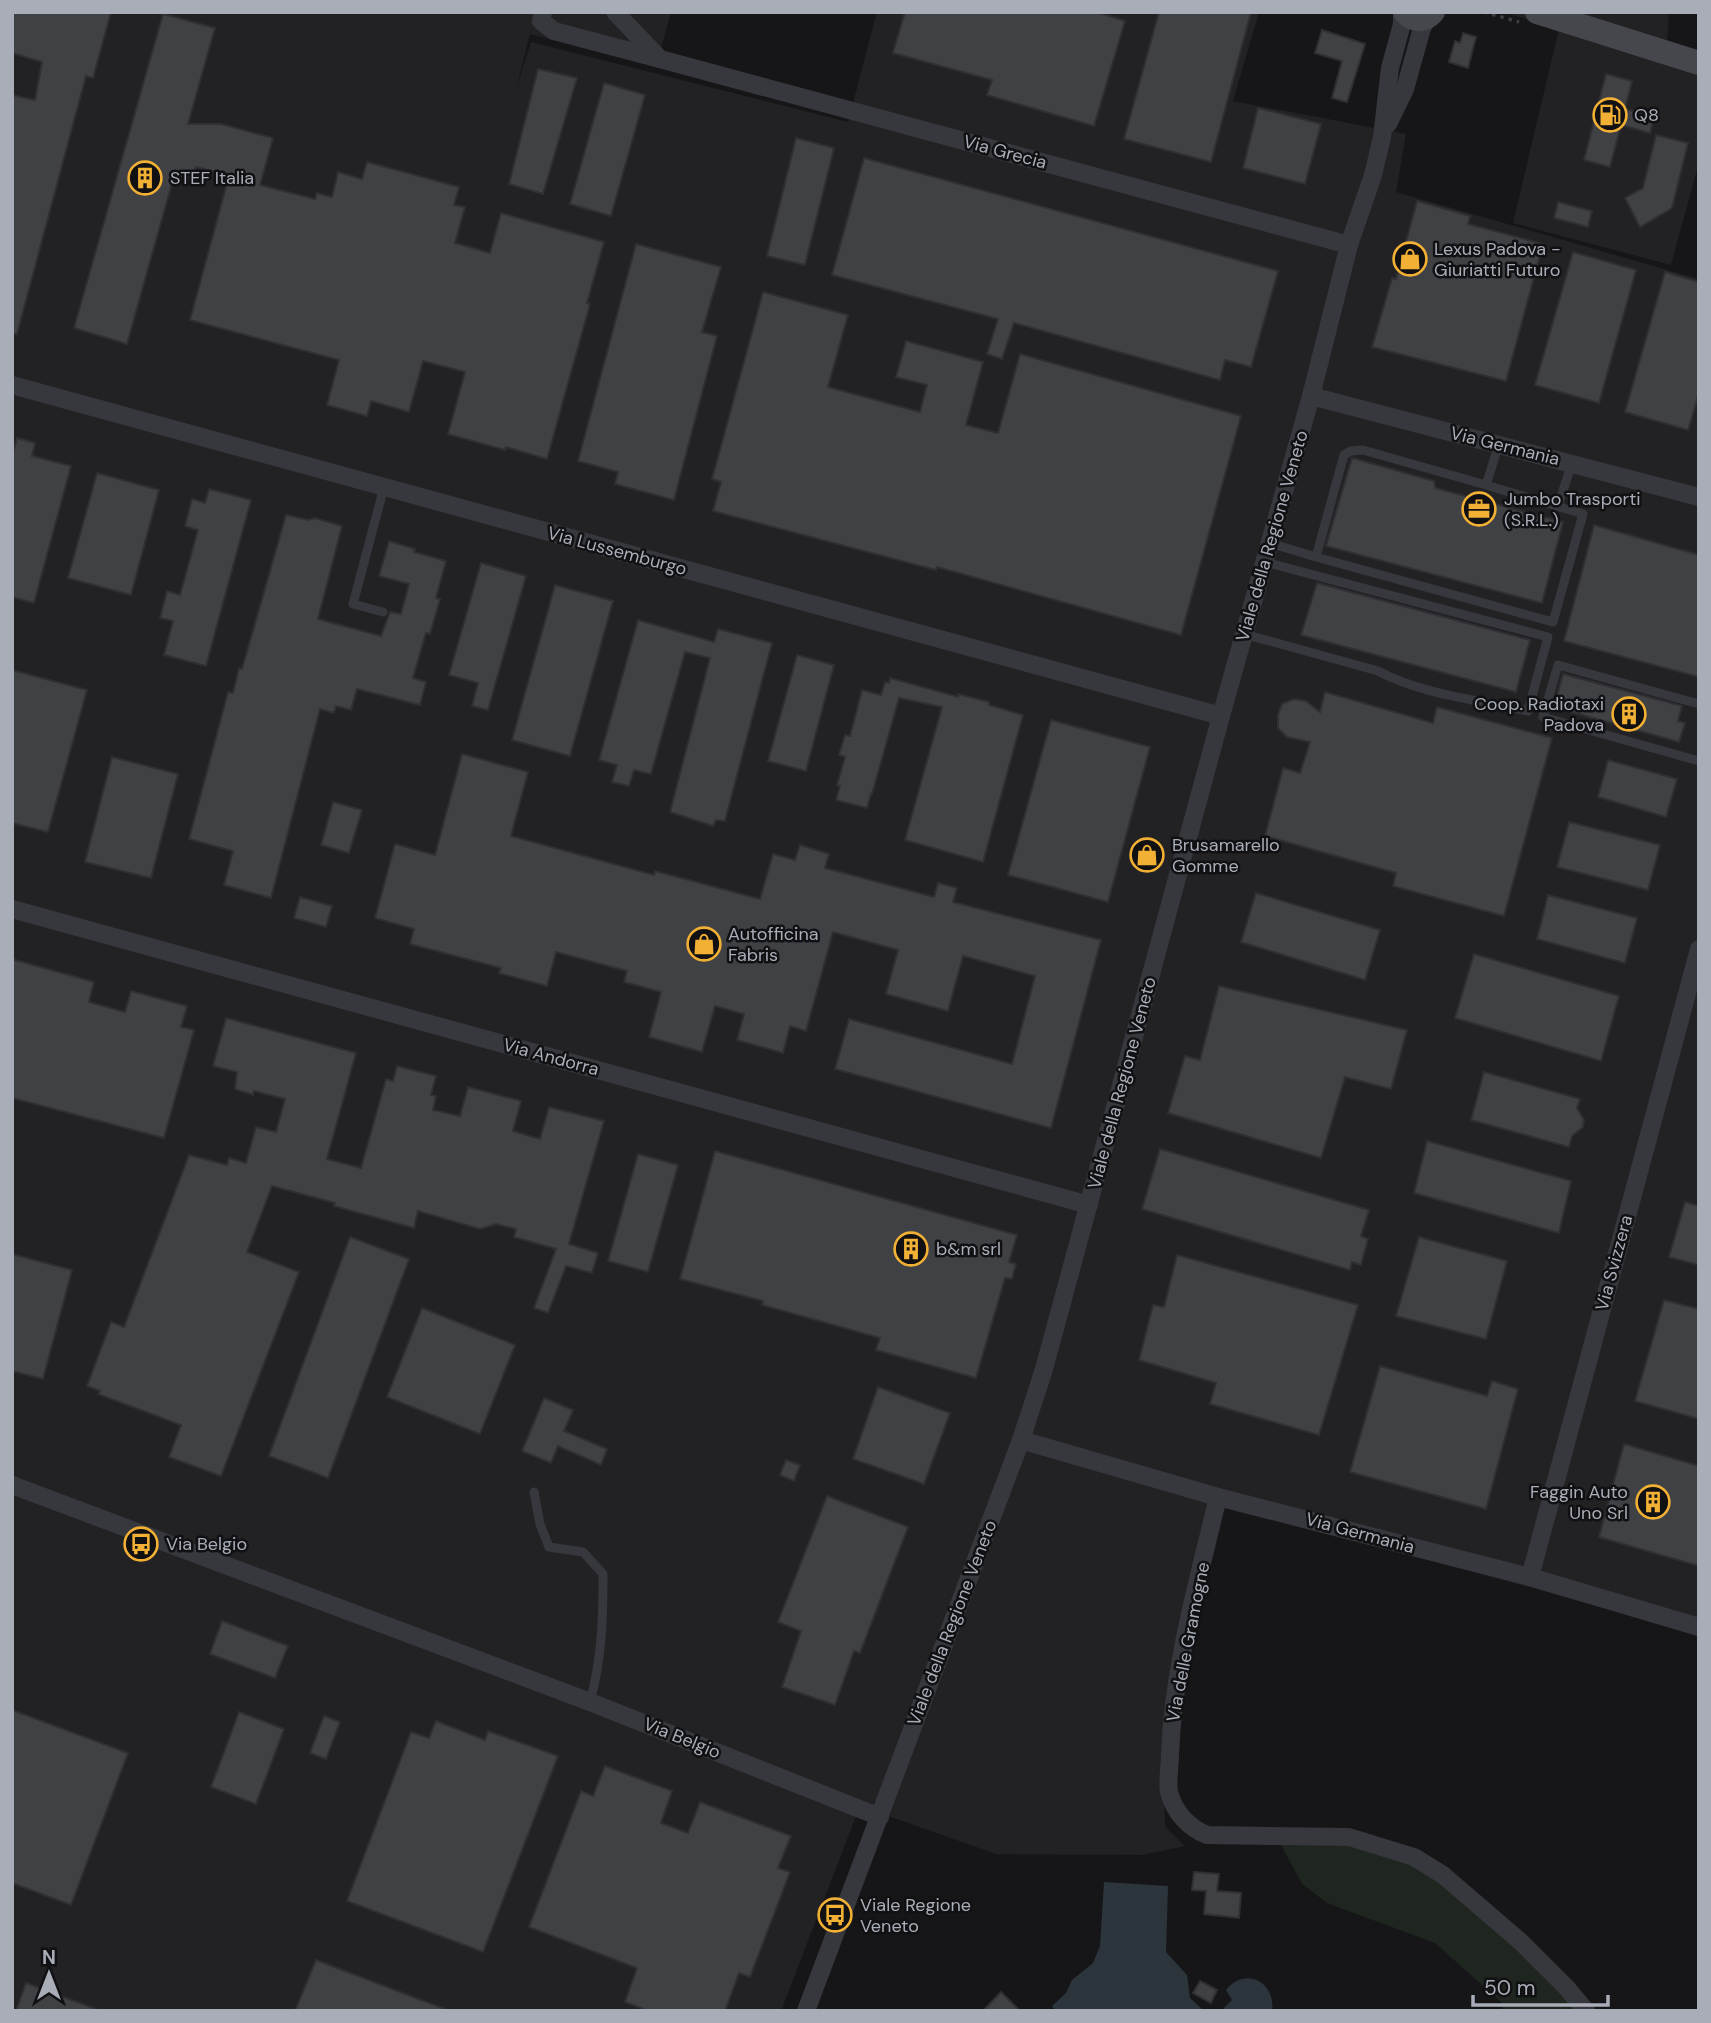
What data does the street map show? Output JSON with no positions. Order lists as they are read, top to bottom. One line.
{"streets":{"street":["Via Grecia","Via Germania","Viale della Regione Veneto","Via Lussemburgo","Via Andorra","Via Svizzera","Via delle Gramogne","Via Belgio"]},"crossings":[["Via Grecia","Viale della Regione Veneto"],["Via Germania","Viale della Regione Veneto"],["Via Germania","Via Svizzera"],["Via Germania","Via delle Gramogne"],["Viale della Regione Veneto","Via Lussemburgo"],["Viale della Regione Veneto","Via Andorra"],["Viale della Regione Veneto","Via Belgio"]],"places":{"fuel station":["Q8"],"building":["STEF Italia","Coop. Radiotaxi Padova","b&m srl","Faggin Auto Uno Srl"],"shop":["Lexus Padova - Giuriatti Futuro","Brusamarello Gomme","Autofficina Fabris"],"office":["Jumbo Trasporti (S.R.L.)"],"bus stop":["Via Belgio","Viale Regione Veneto"]},"scale_bar":"50 m","north":"top"}
